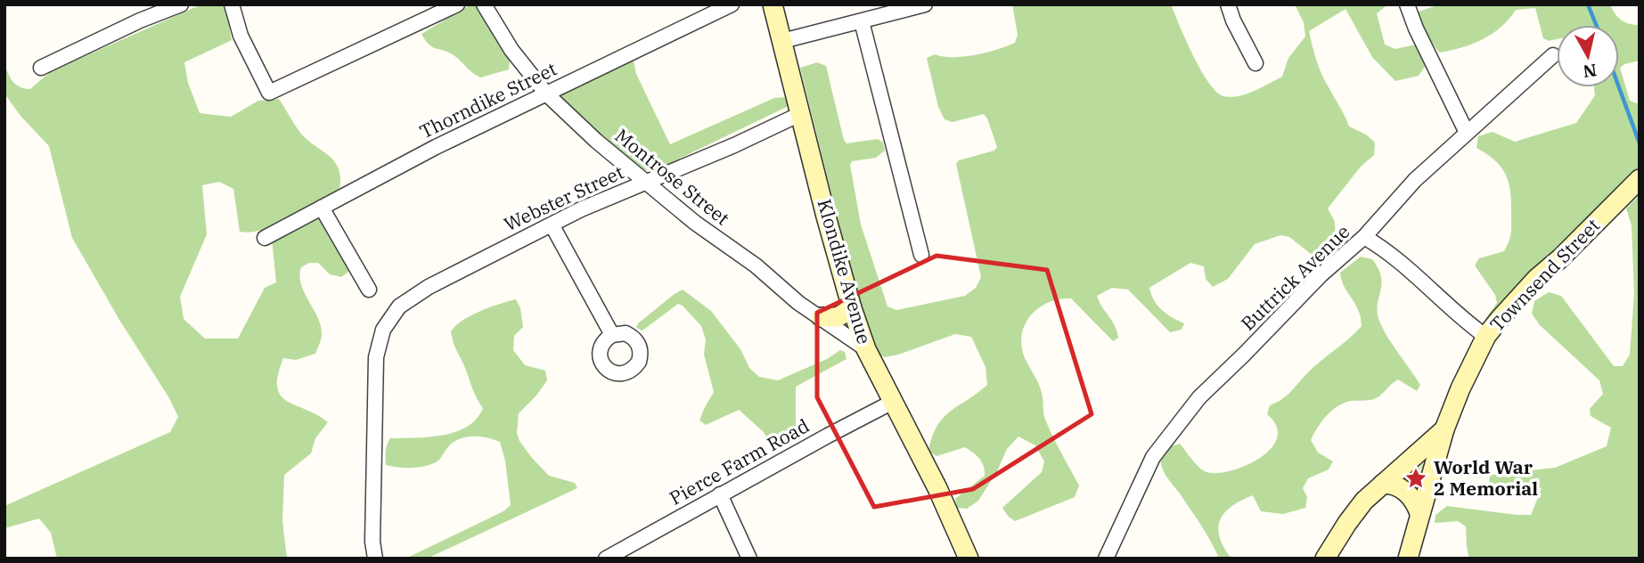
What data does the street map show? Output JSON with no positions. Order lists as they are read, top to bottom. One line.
{"streets":{"street":["Thorndike Street","Montrose Street","Webster Street","Klondike Avenue","Townsend Street","Buttrick Avenue","Pierce Farm Road"]},"crossings":[["Thorndike Street","Montrose Street"],["Montrose Street","Webster Street"],["Montrose Street","Klondike Avenue"],["Webster Street","Klondike Avenue"],["Klondike Avenue","Pierce Farm Road"]],"places":{"place":["World War 2 Memorial"]},"north":"bottom"}
